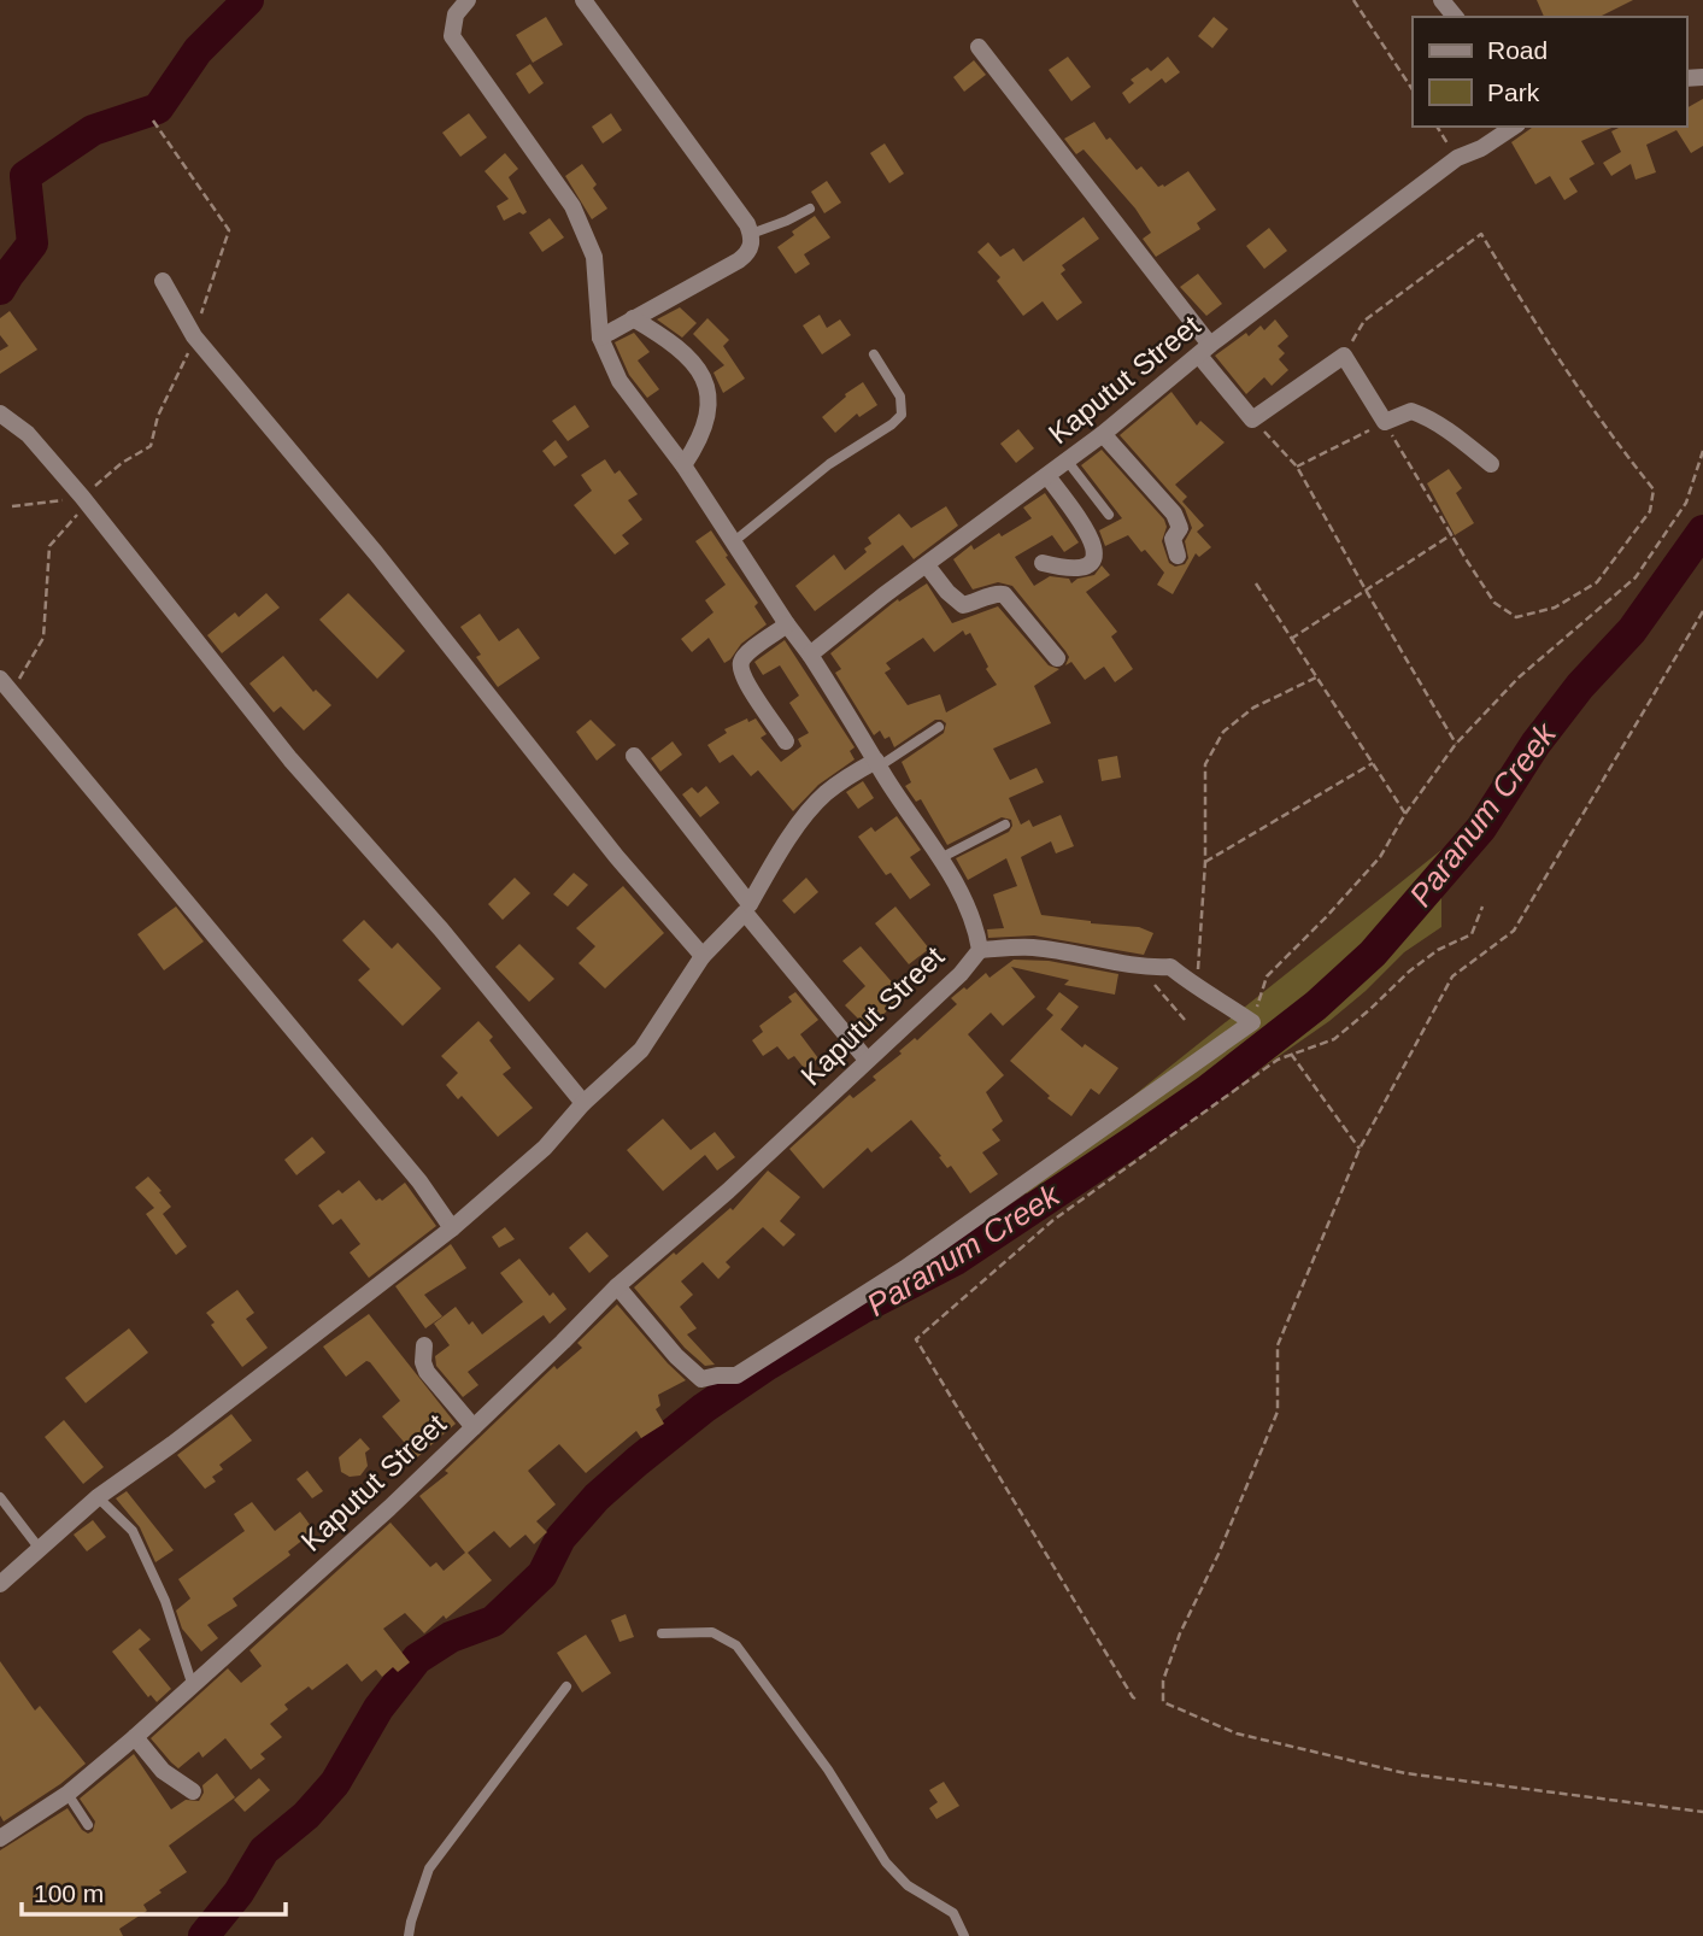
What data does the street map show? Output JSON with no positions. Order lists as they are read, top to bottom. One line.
{"streets":{"street":["Kaputut Street"]},"water":["Paranum Creek"],"legend":["Road","Park"],"scale_bar":"100 m"}
